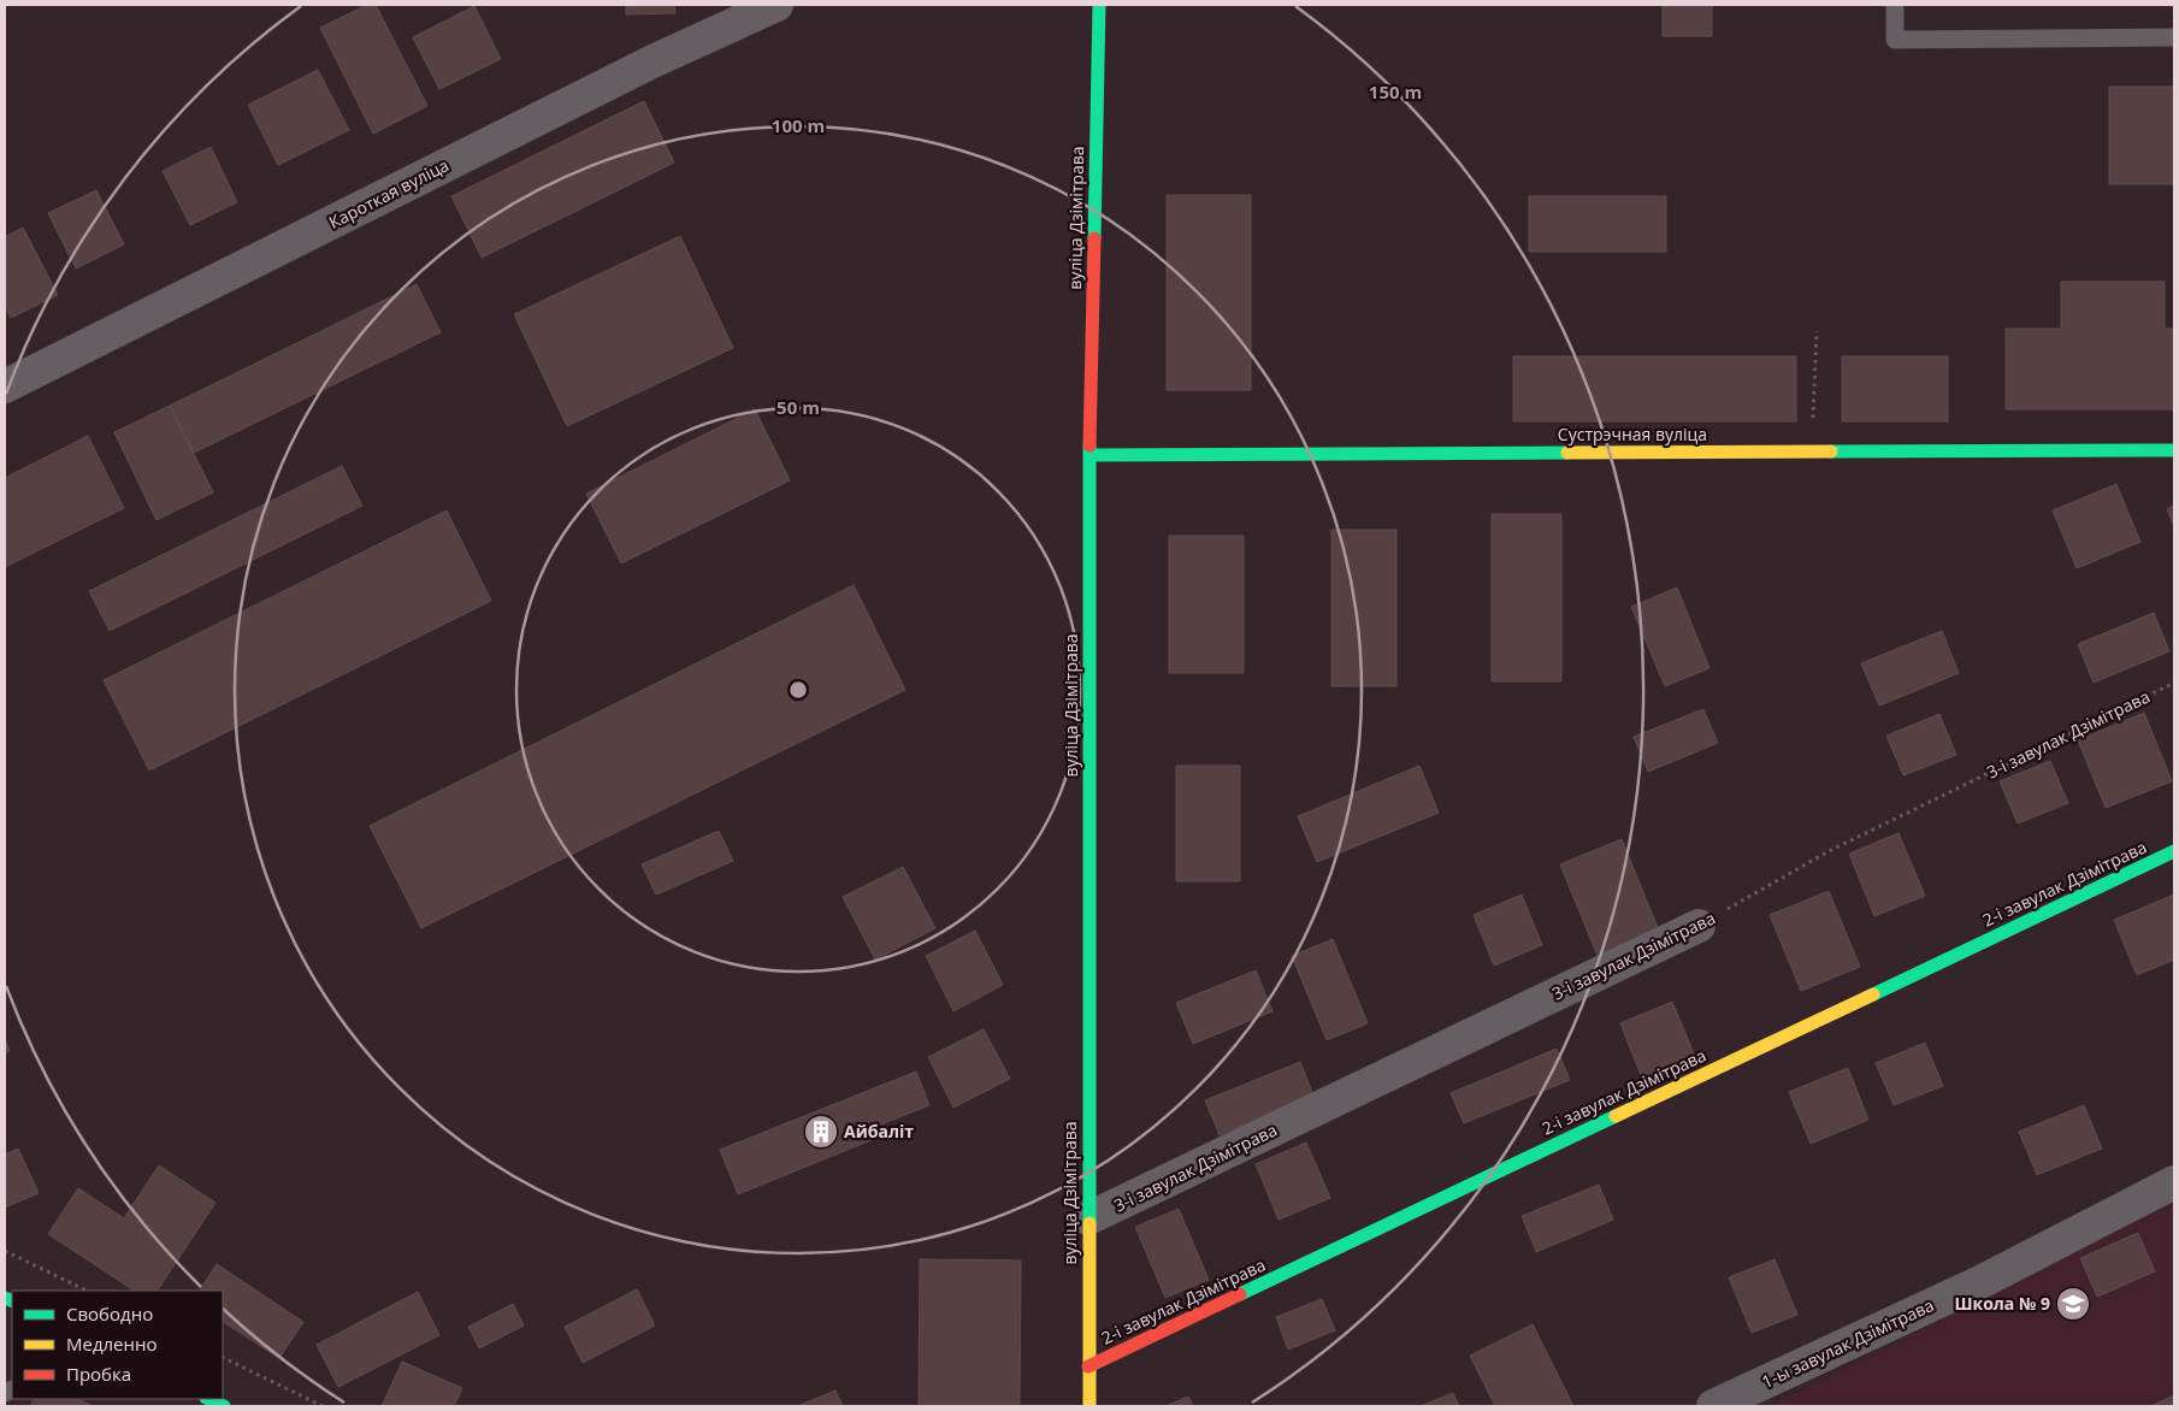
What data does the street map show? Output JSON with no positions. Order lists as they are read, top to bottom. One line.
{"streets":{"street":["Кароткая вуліца","вуліца Дзімітрава","Сустрэчная вуліца","3-і завулак Дзімітрава","2-і завулак Дзімітрава","1-ы завулак Дзімітрава"]},"crossings":[["вуліца Дзімітрава","Сустрэчная вуліца"],["вуліца Дзімітрава","3-і завулак Дзімітрава"],["вуліца Дзімітрава","2-і завулак Дзімітрава"]],"places":{"building":["Айбаліт"],"school or university":["Школа № 9"]},"legend":["Свободно","Медленно","Пробка"],"rings":["150 m","100 m","50 m"]}
